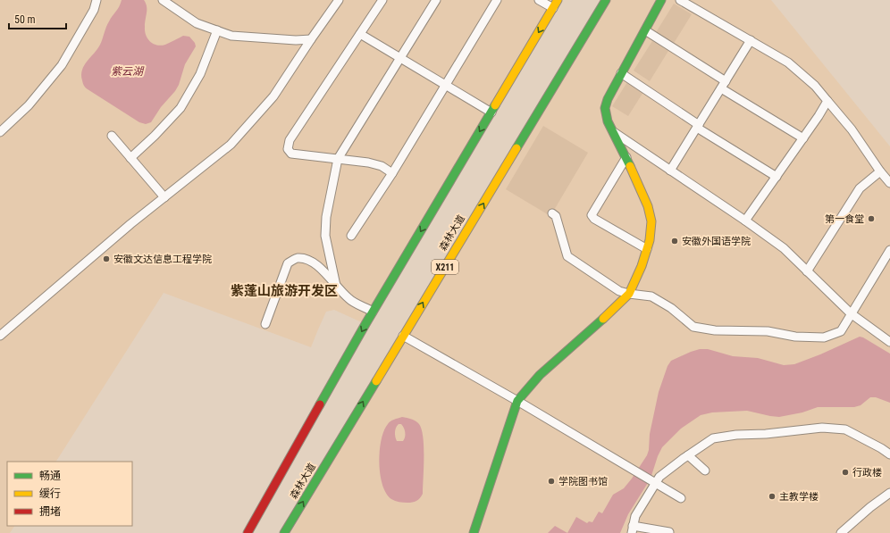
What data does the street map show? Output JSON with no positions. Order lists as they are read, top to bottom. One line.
{"streets":{"main road":["森林大道","X211"]},"districts":["紫蓬山旅游开发区"],"water":["紫云湖"],"places":["第一食堂","安徽外国语学院","安徽文达信息工程学院","行政楼","学院图书馆","主教学楼"],"legend":["畅通","缓行","拥堵"],"scale_bar":"50 m"}
